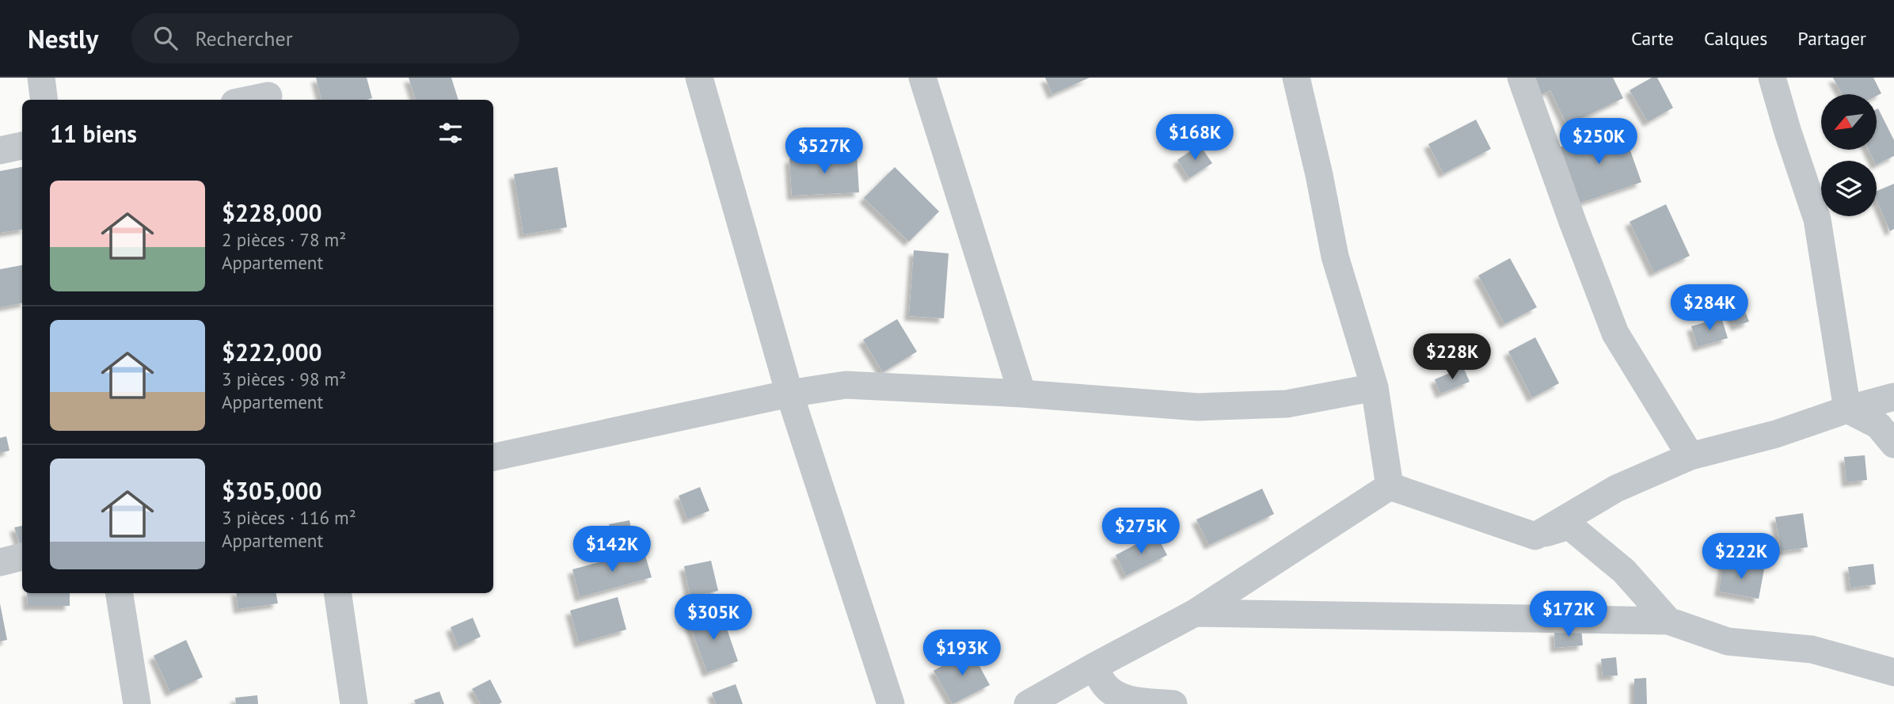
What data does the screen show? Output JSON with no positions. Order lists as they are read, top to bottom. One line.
{"north":"bottom left","page":{"header":"Nestly","search":"Rechercher","nav":["Carte","Calques","Partager"],"heading":"11 biens","price":["$168K","$250K","$527K","$284K","$228K","$275K","$142K","$222K","$172K","$305K","$193K"],"list":[{"name":"$228,000","note":"2 pièces · 78 m² · Appartement"},{"name":"$222,000","note":"3 pièces · 98 m² · Appartement"},{"name":"$305,000","note":"3 pièces · 116 m² · Appartement"}]}}
